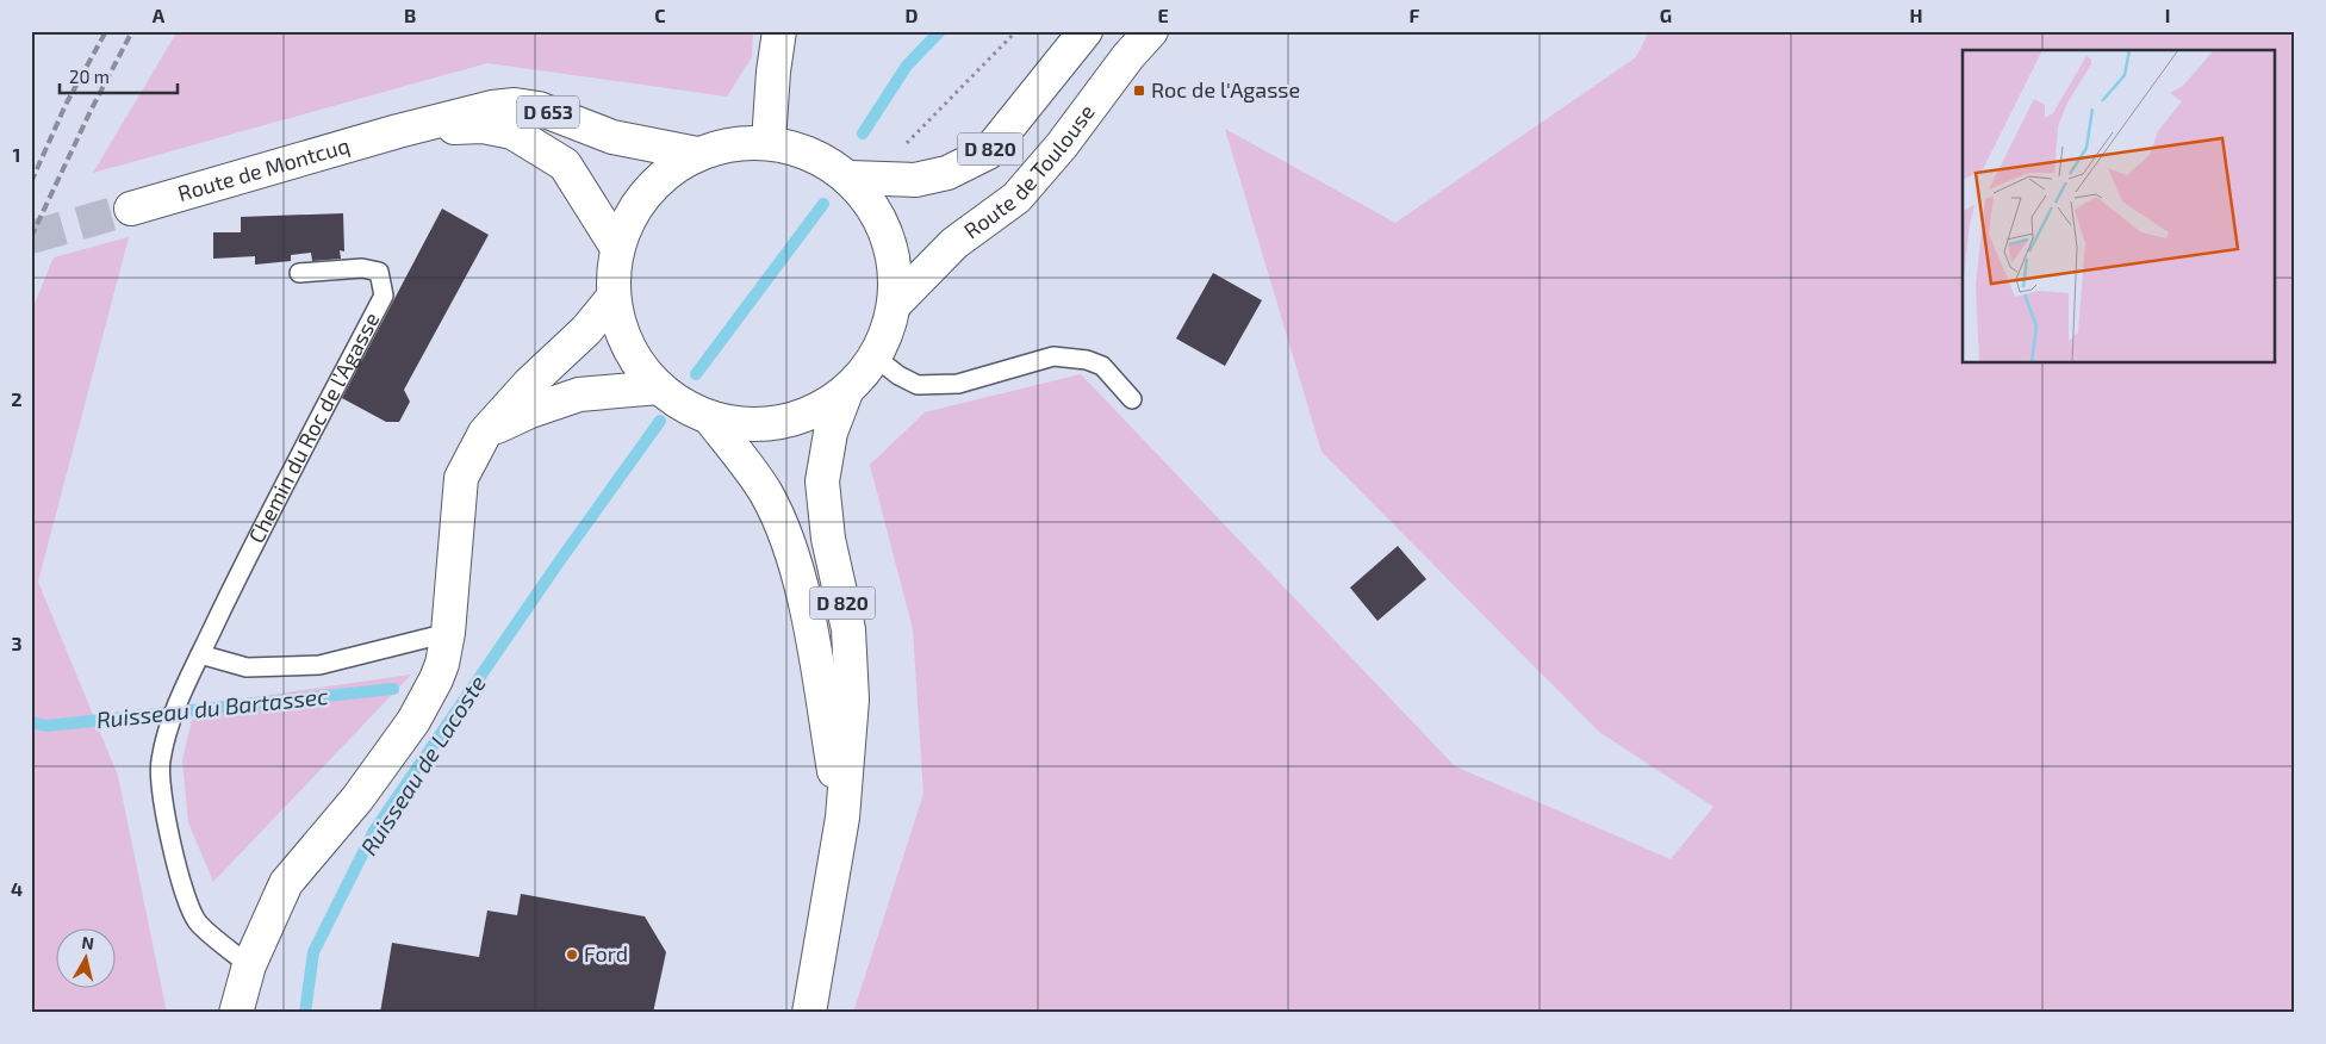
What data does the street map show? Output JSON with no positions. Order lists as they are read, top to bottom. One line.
{"streets":{"main road":["D 653","D 820","Route de Montcuq","Route de Toulouse"],"lane":["Chemin du Roc de l’Agasse"]},"water":["Ruisseau du Bartassec","Ruisseau de Lacoste"],"places":{"transit":["Roc de l'Agasse"],"other":["Ford"]},"scale_bar":"20 m","north":"top","grid":{"columns":["A","B","C","D","E","F","G","H","I"],"rows":["1","2","3","4"]}}
